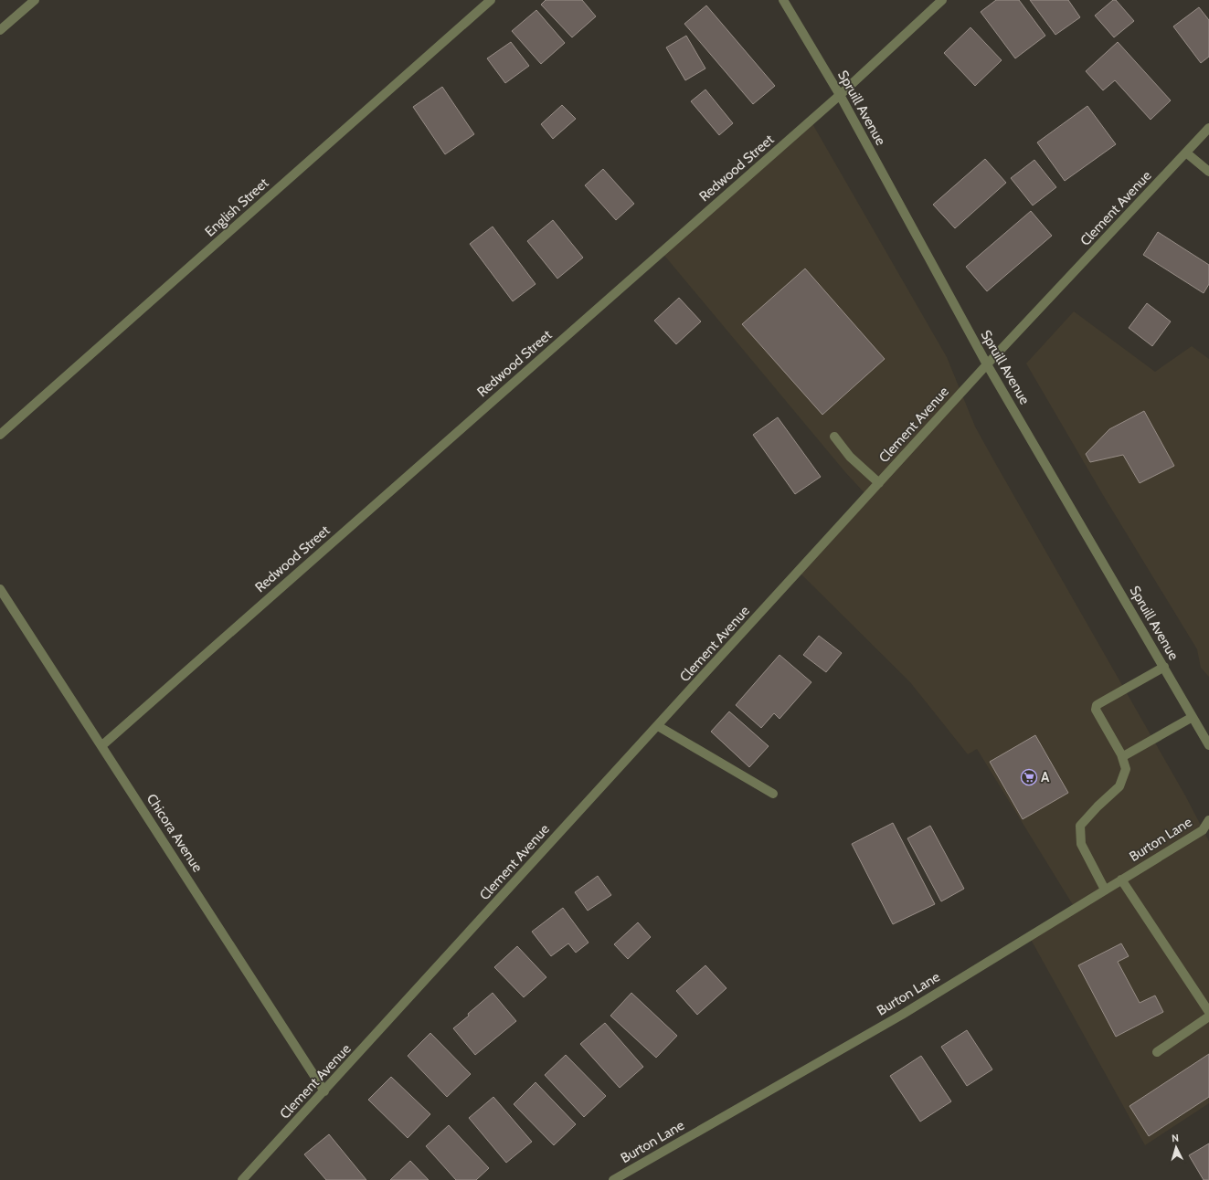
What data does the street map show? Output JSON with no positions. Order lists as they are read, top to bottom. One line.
{"streets":{"street":["Spruill Avenue","Redwood Street","English Street","Clement Avenue","Chicora Avenue","Burton Lane"]},"crossings":[["Spruill Avenue","Redwood Street"],["Spruill Avenue","Clement Avenue"],["Redwood Street","Chicora Avenue"],["Clement Avenue","Chicora Avenue"]],"places":{"supermarket":["A"]},"north":"top"}
